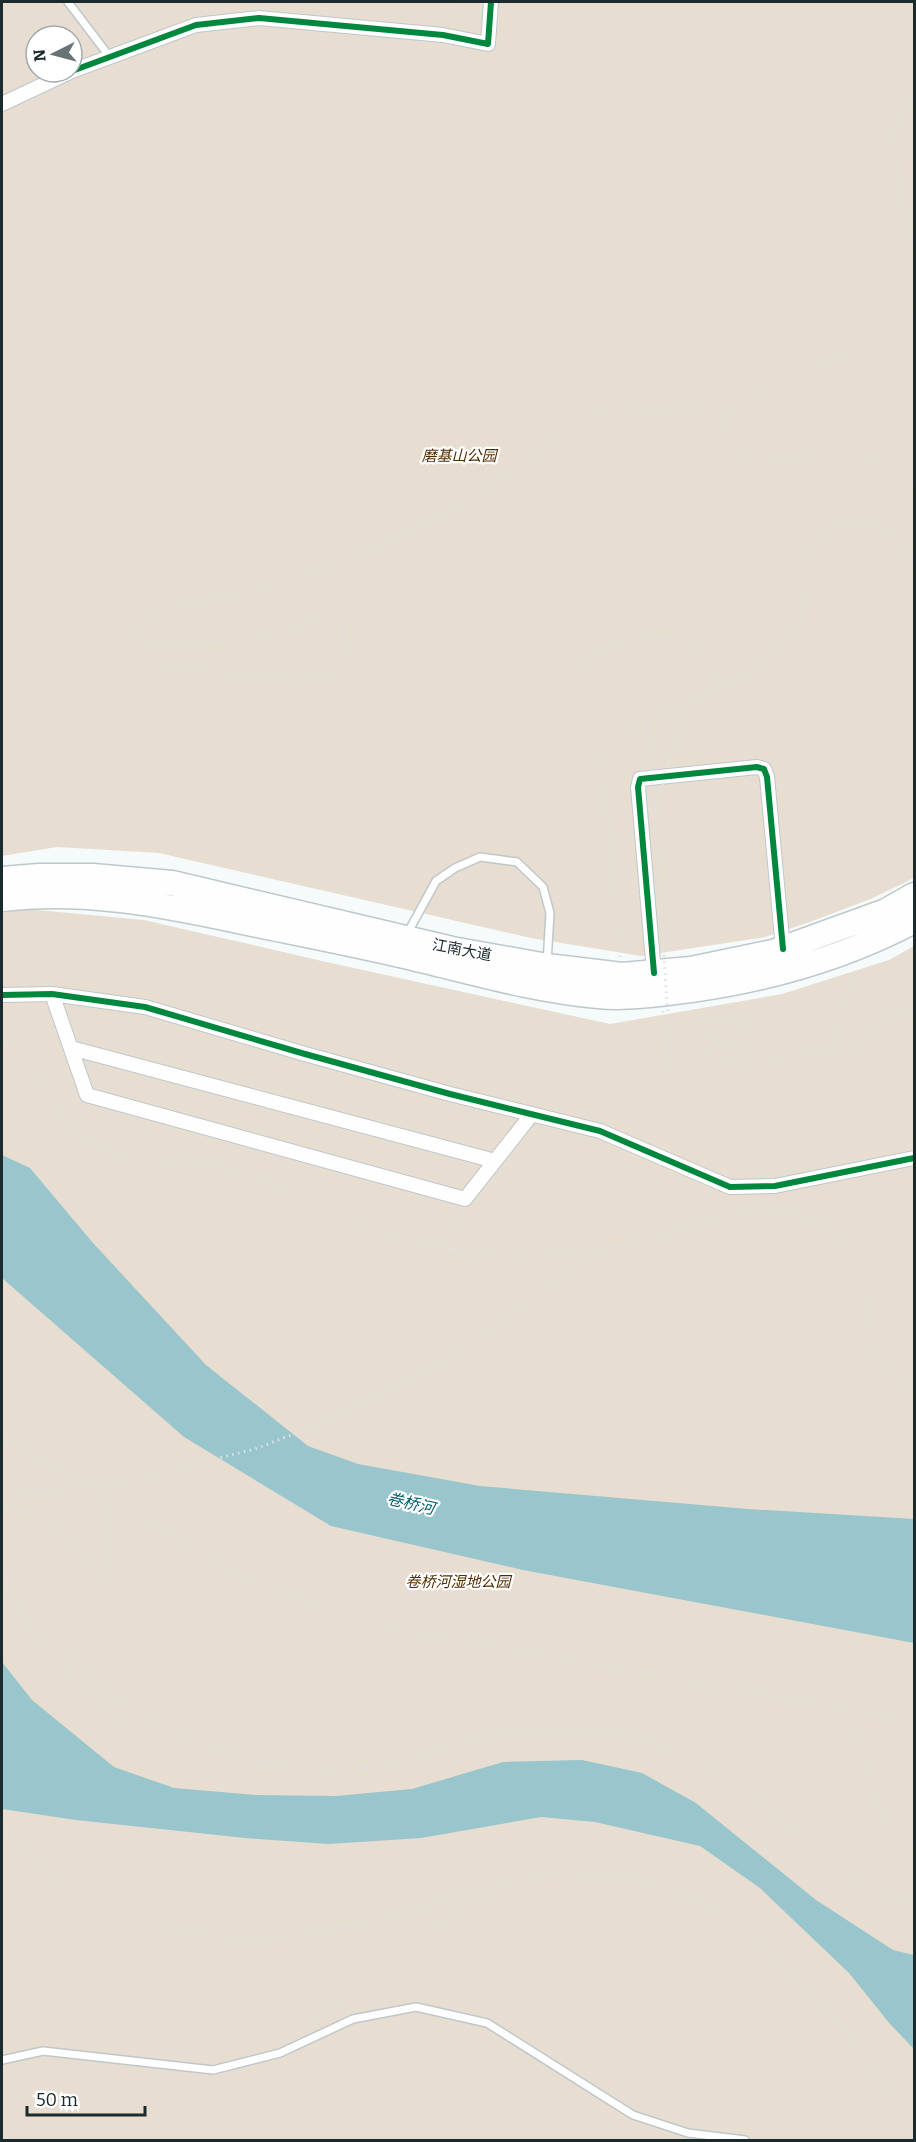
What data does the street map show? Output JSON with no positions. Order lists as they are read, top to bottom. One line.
{"streets":{"highway":["江南大道"]},"water":["卷桥河"],"parks":["磨基山公园","卷桥河湿地公园"],"scale_bar":"50 m","north":"left"}
